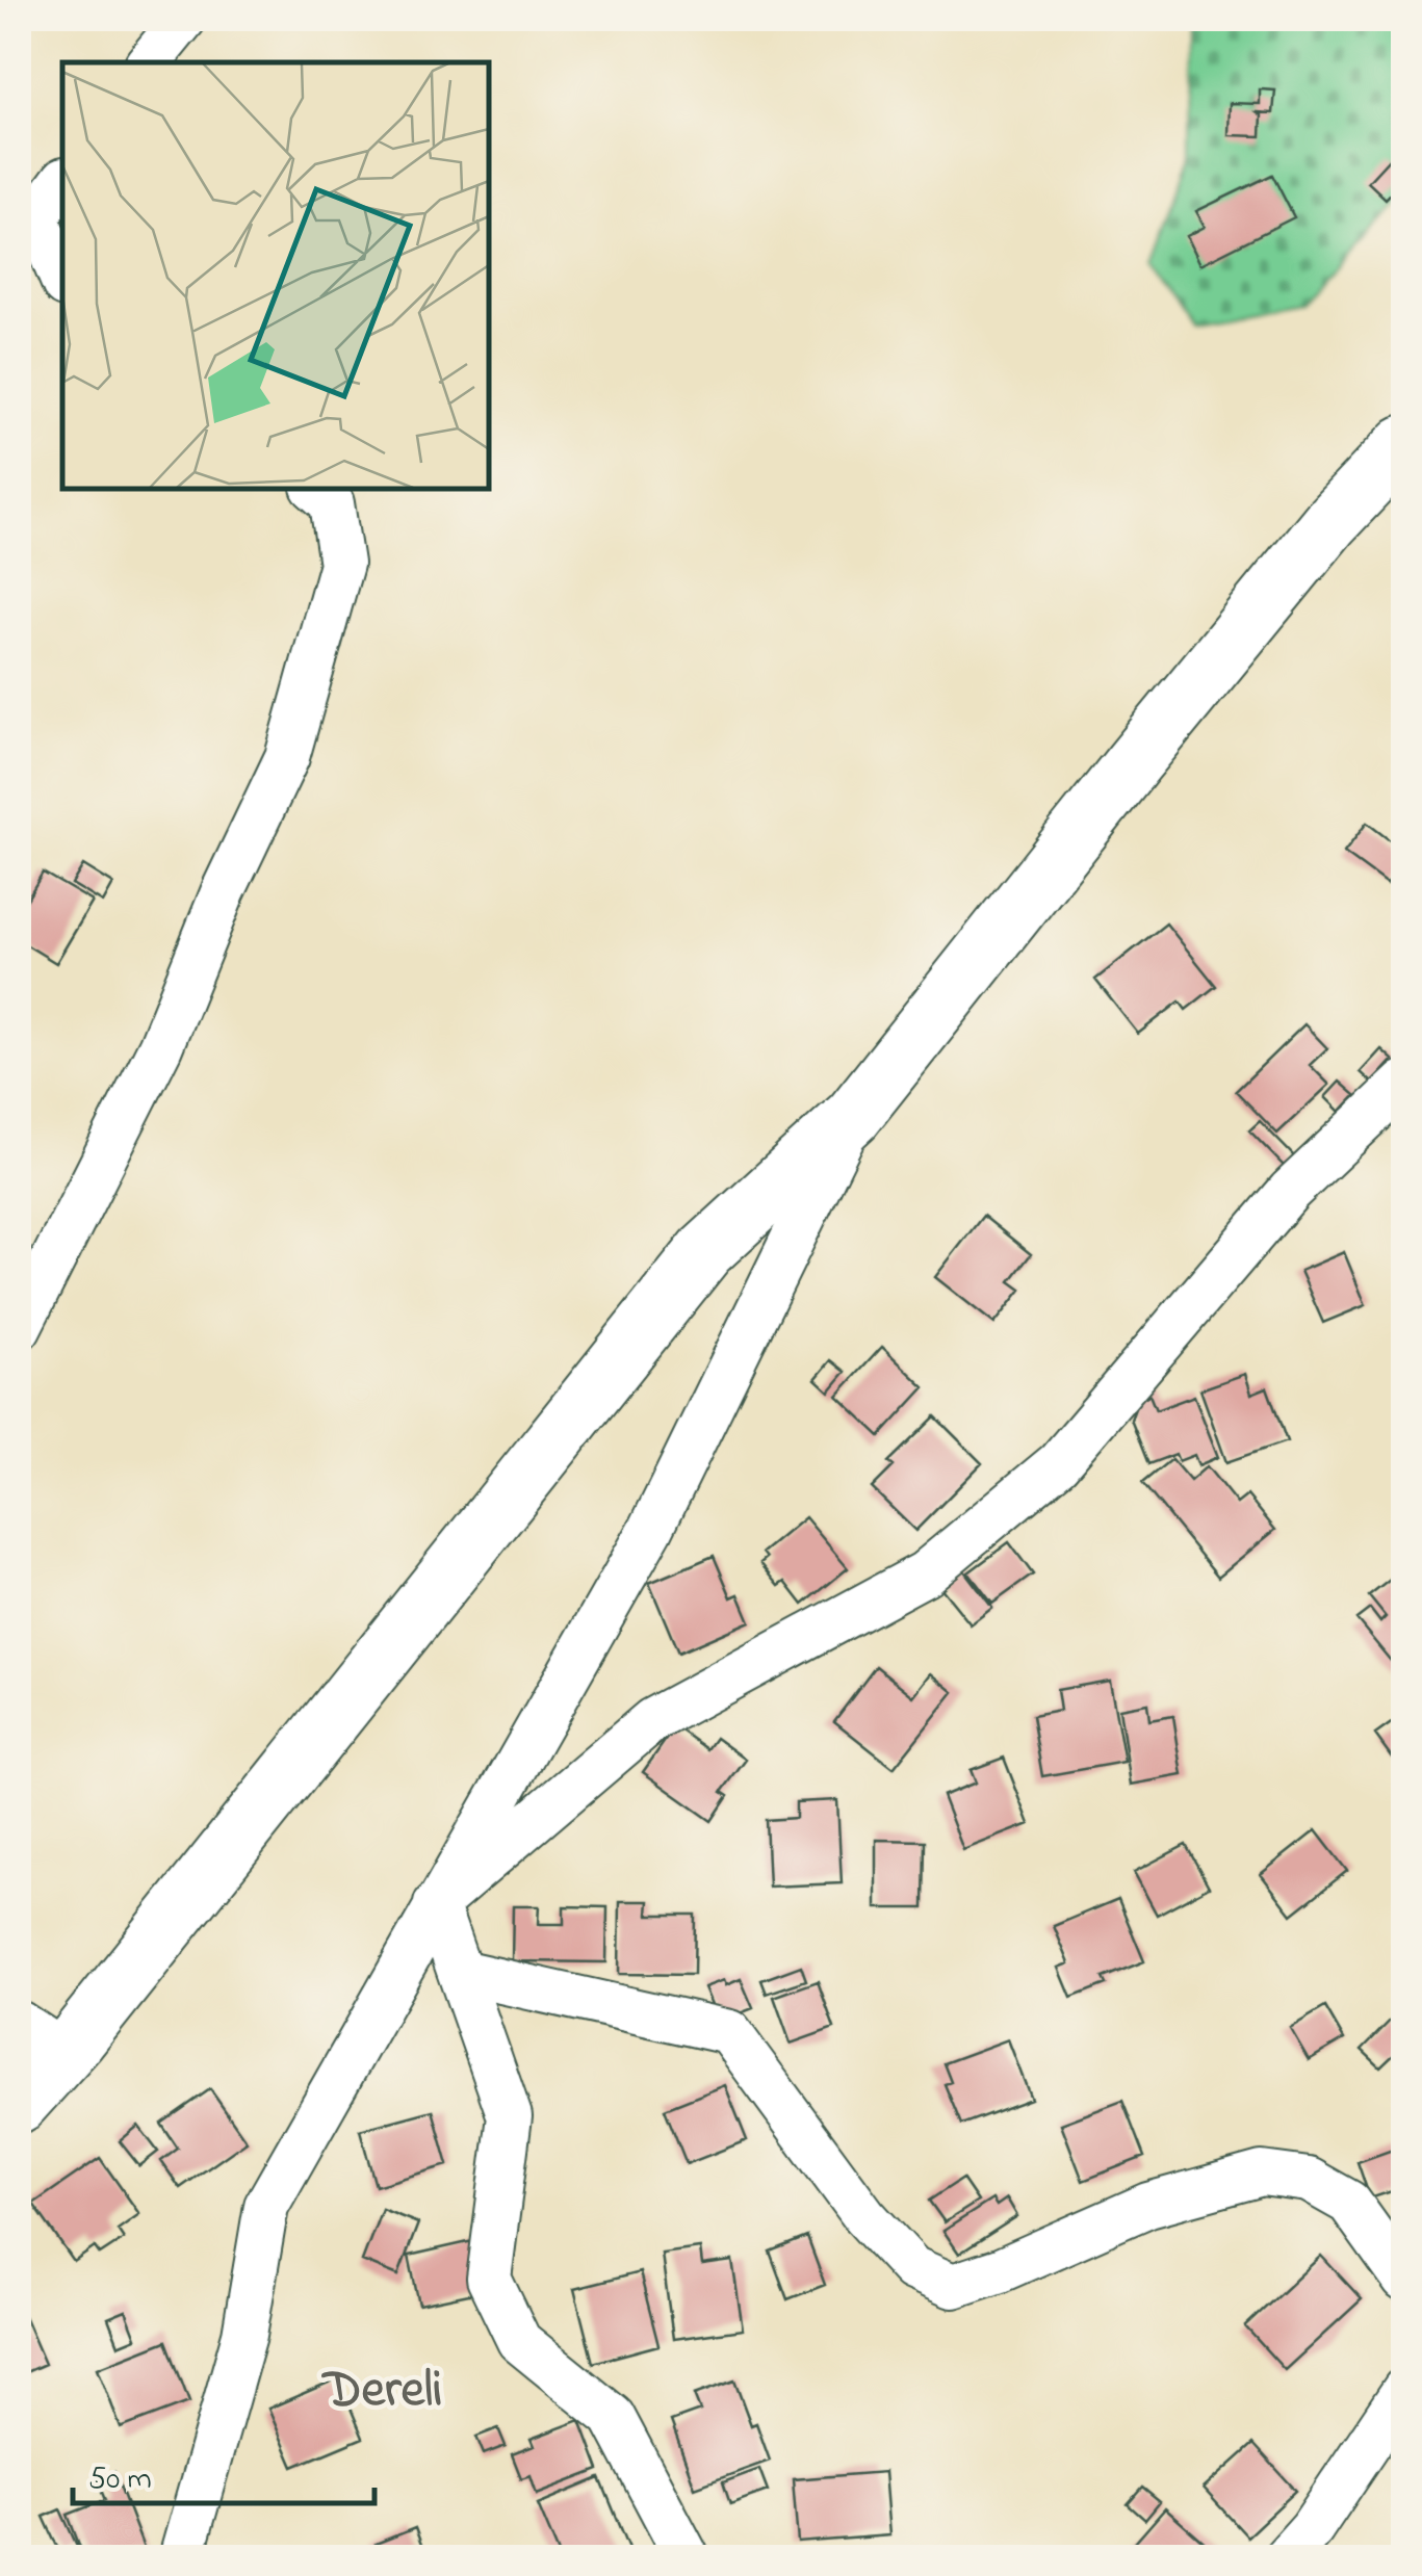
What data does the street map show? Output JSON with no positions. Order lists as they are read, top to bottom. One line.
{"districts":["Dereli"],"scale_bar":"50 m"}
